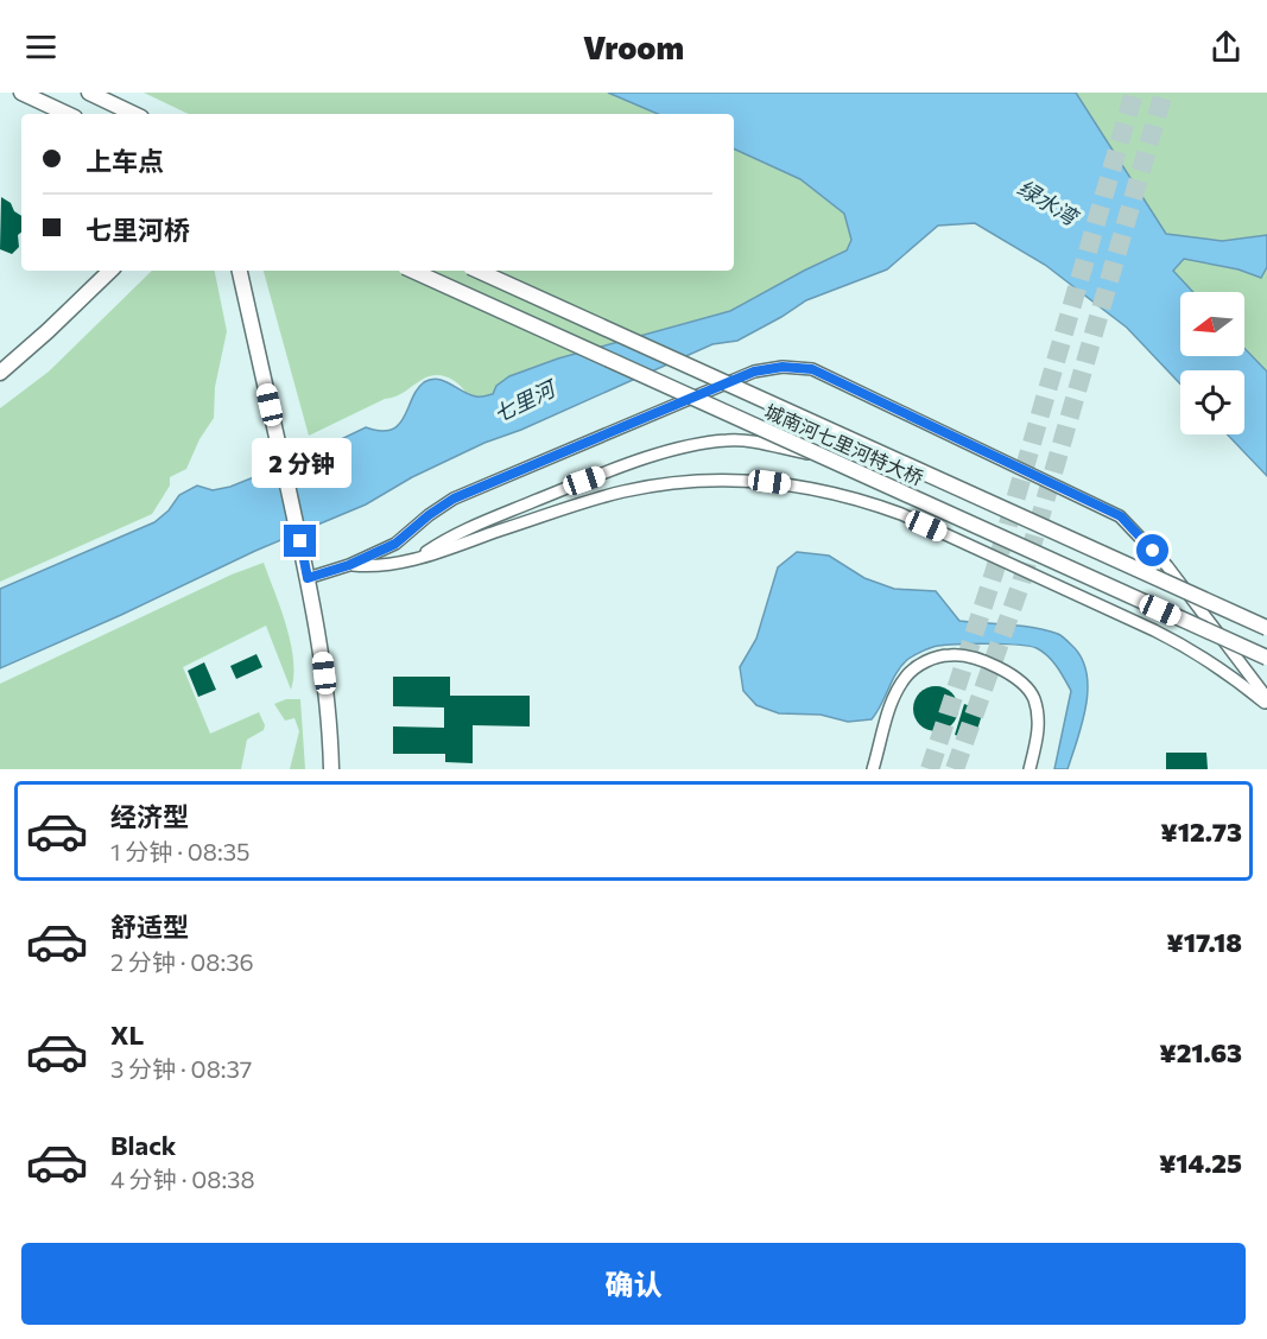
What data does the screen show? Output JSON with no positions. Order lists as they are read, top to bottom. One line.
{"streets":{"main road":["城南河七里河特大桥"]},"water":["绿水湾","七里河"],"north":"left","page":{"header":"Vroom","banner":["上车点","七里河桥"],"bubble":"2 分钟","list":[{"name":"经济型","note":"1 分钟 · 08:35","value":"¥12.73"},{"name":"舒适型","note":"2 分钟 · 08:36","value":"¥17.18"},{"name":"XL","note":"3 分钟 · 08:37","value":"¥21.63"},{"name":"Black","note":"4 分钟 · 08:38","value":"¥14.25"}],"buttons":"确认"}}
